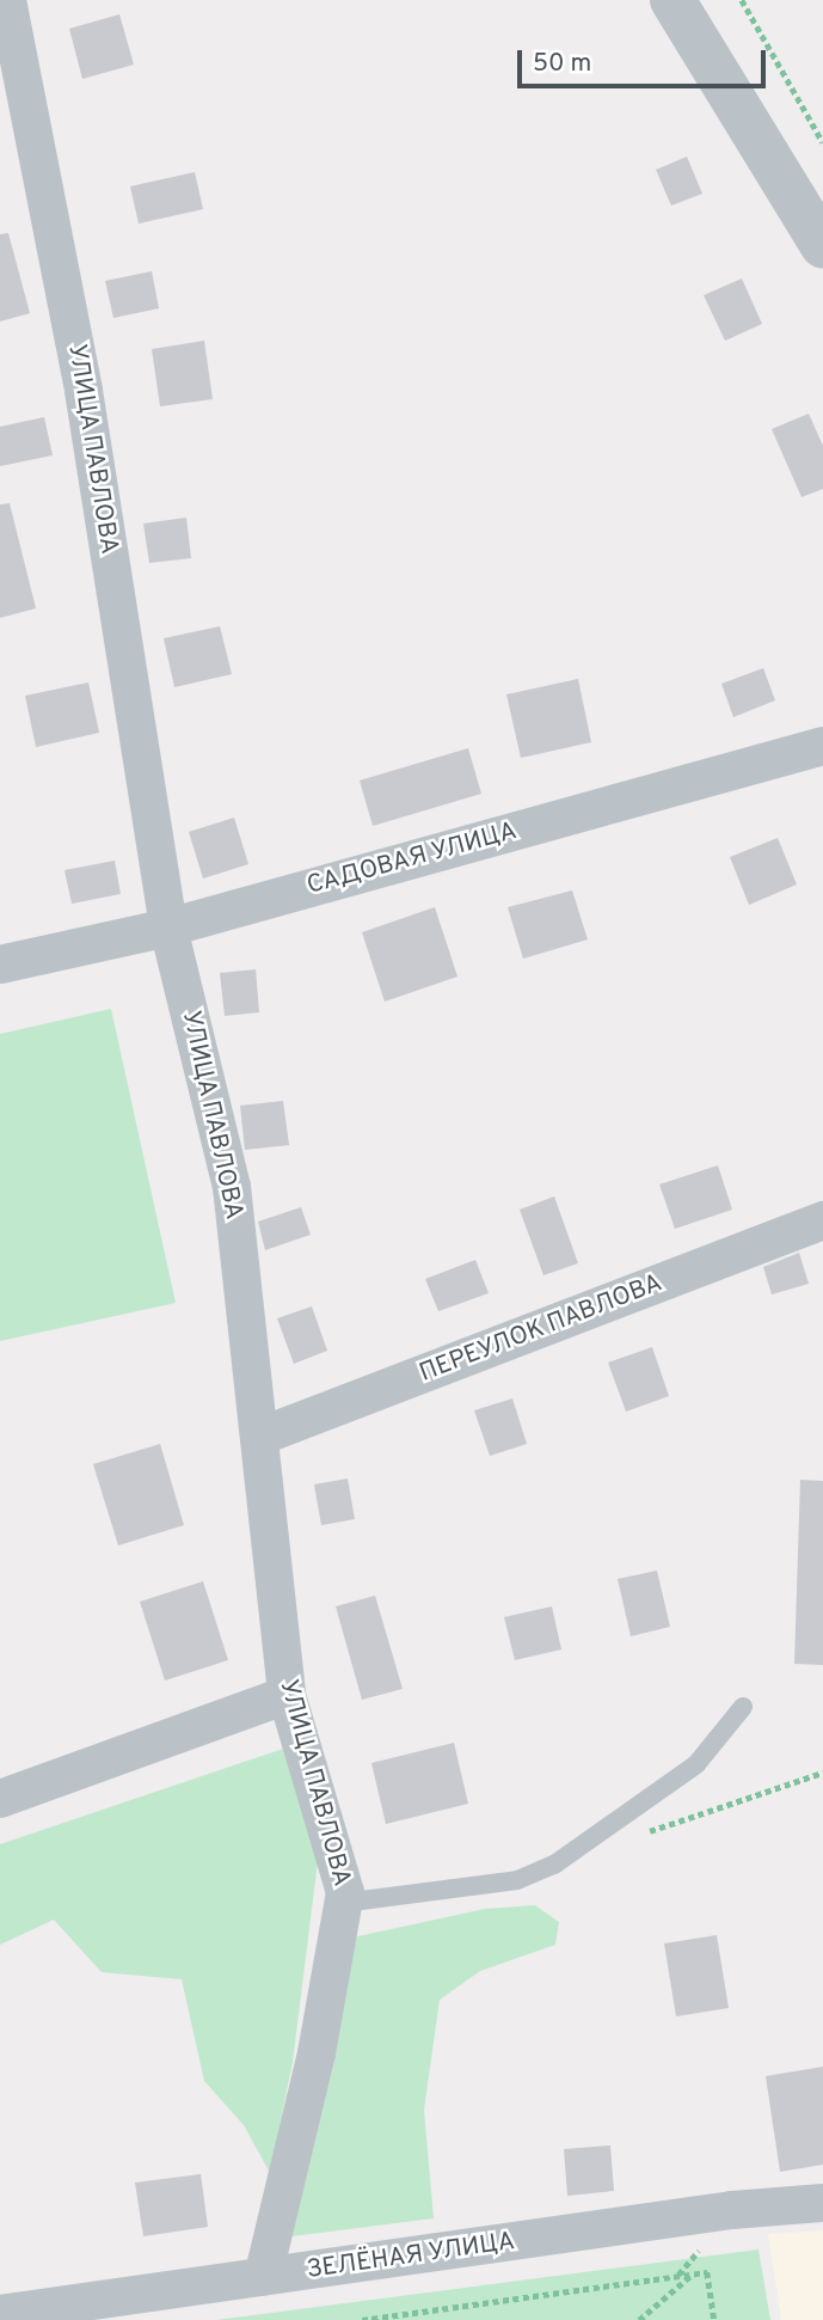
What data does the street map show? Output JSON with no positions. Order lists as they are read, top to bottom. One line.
{"streets":{"street":["УЛИЦА ПАВЛОВА","САДОВАЯ УЛИЦА","ПЕРЕУЛОК ПАВЛОВА","ЗЕЛЁНАЯ УЛИЦА"]},"crossings":[["УЛИЦА ПАВЛОВА","САДОВАЯ УЛИЦА"],["УЛИЦА ПАВЛОВА","ПЕРЕУЛОК ПАВЛОВА"],["УЛИЦА ПАВЛОВА","ЗЕЛЁНАЯ УЛИЦА"]],"scale_bar":"50 m"}
